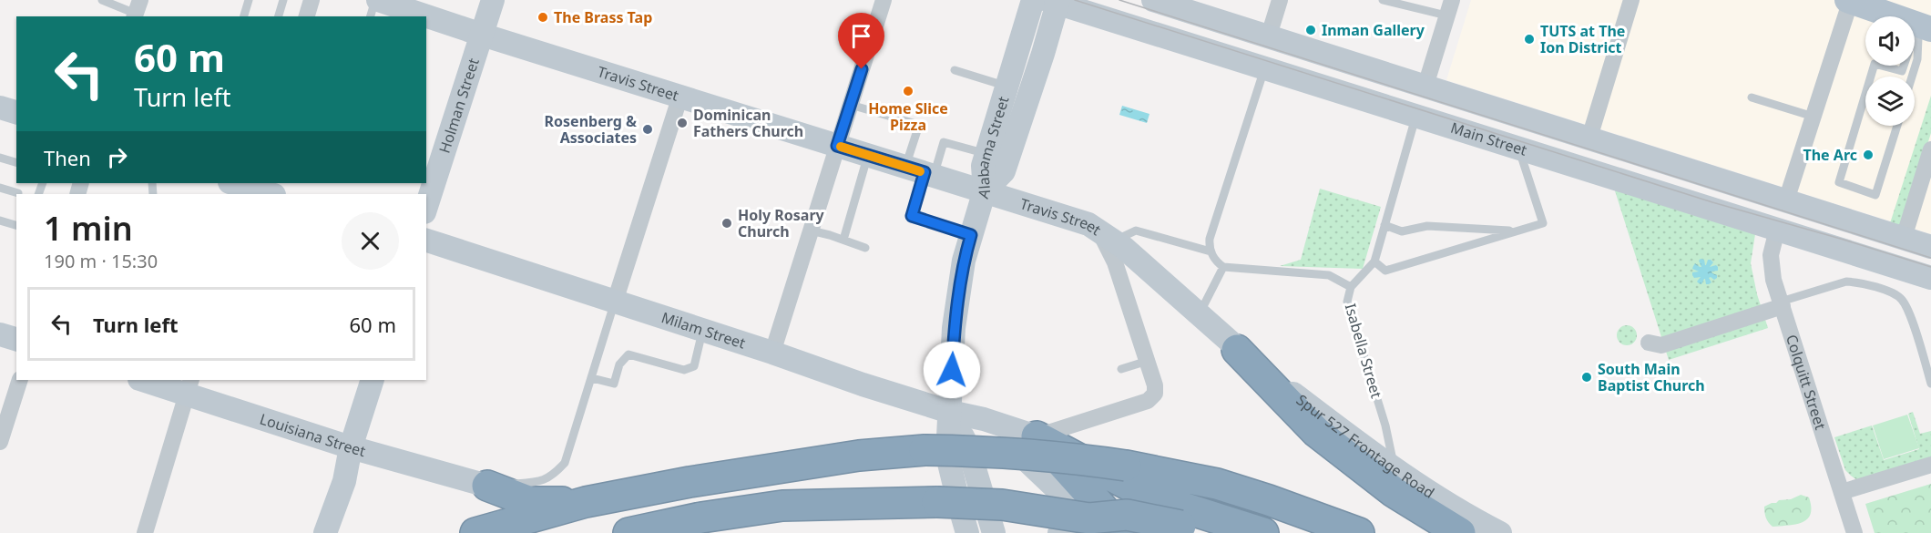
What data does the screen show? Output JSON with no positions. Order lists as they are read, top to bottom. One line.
{"streets":{"main road":["Travis Street","Holman Street","Alabama Street","Main Street","Milam Street","Louisiana Street","Spur 527 Frontage Road"],"street":["Colquitt Street"],"lane":["Isabella Street"]},"crossings":[["Travis Street","Holman Street"],["Travis Street","Alabama Street"],["Travis Street","Spur 527 Frontage Road"],["Alabama Street","Main Street"],["Main Street","Isabella Street"],["Main Street","Colquitt Street"],["Isabella Street","Spur 527 Frontage Road"]],"places":["The Brass Tap","Inman Gallery","TUTS at The Ion District","Home Slice Pizza","Dominican Fathers Church","Rosenberg & Associates","The Arc","Holy Rosary Church","South Main Baptist Church"],"page":{"turn":["60 m","Turn left"],"then":"Then","heading":["1 min","190 m · 15:30"],"list":[{"name":"Turn left","value":"60 m"}]}}
